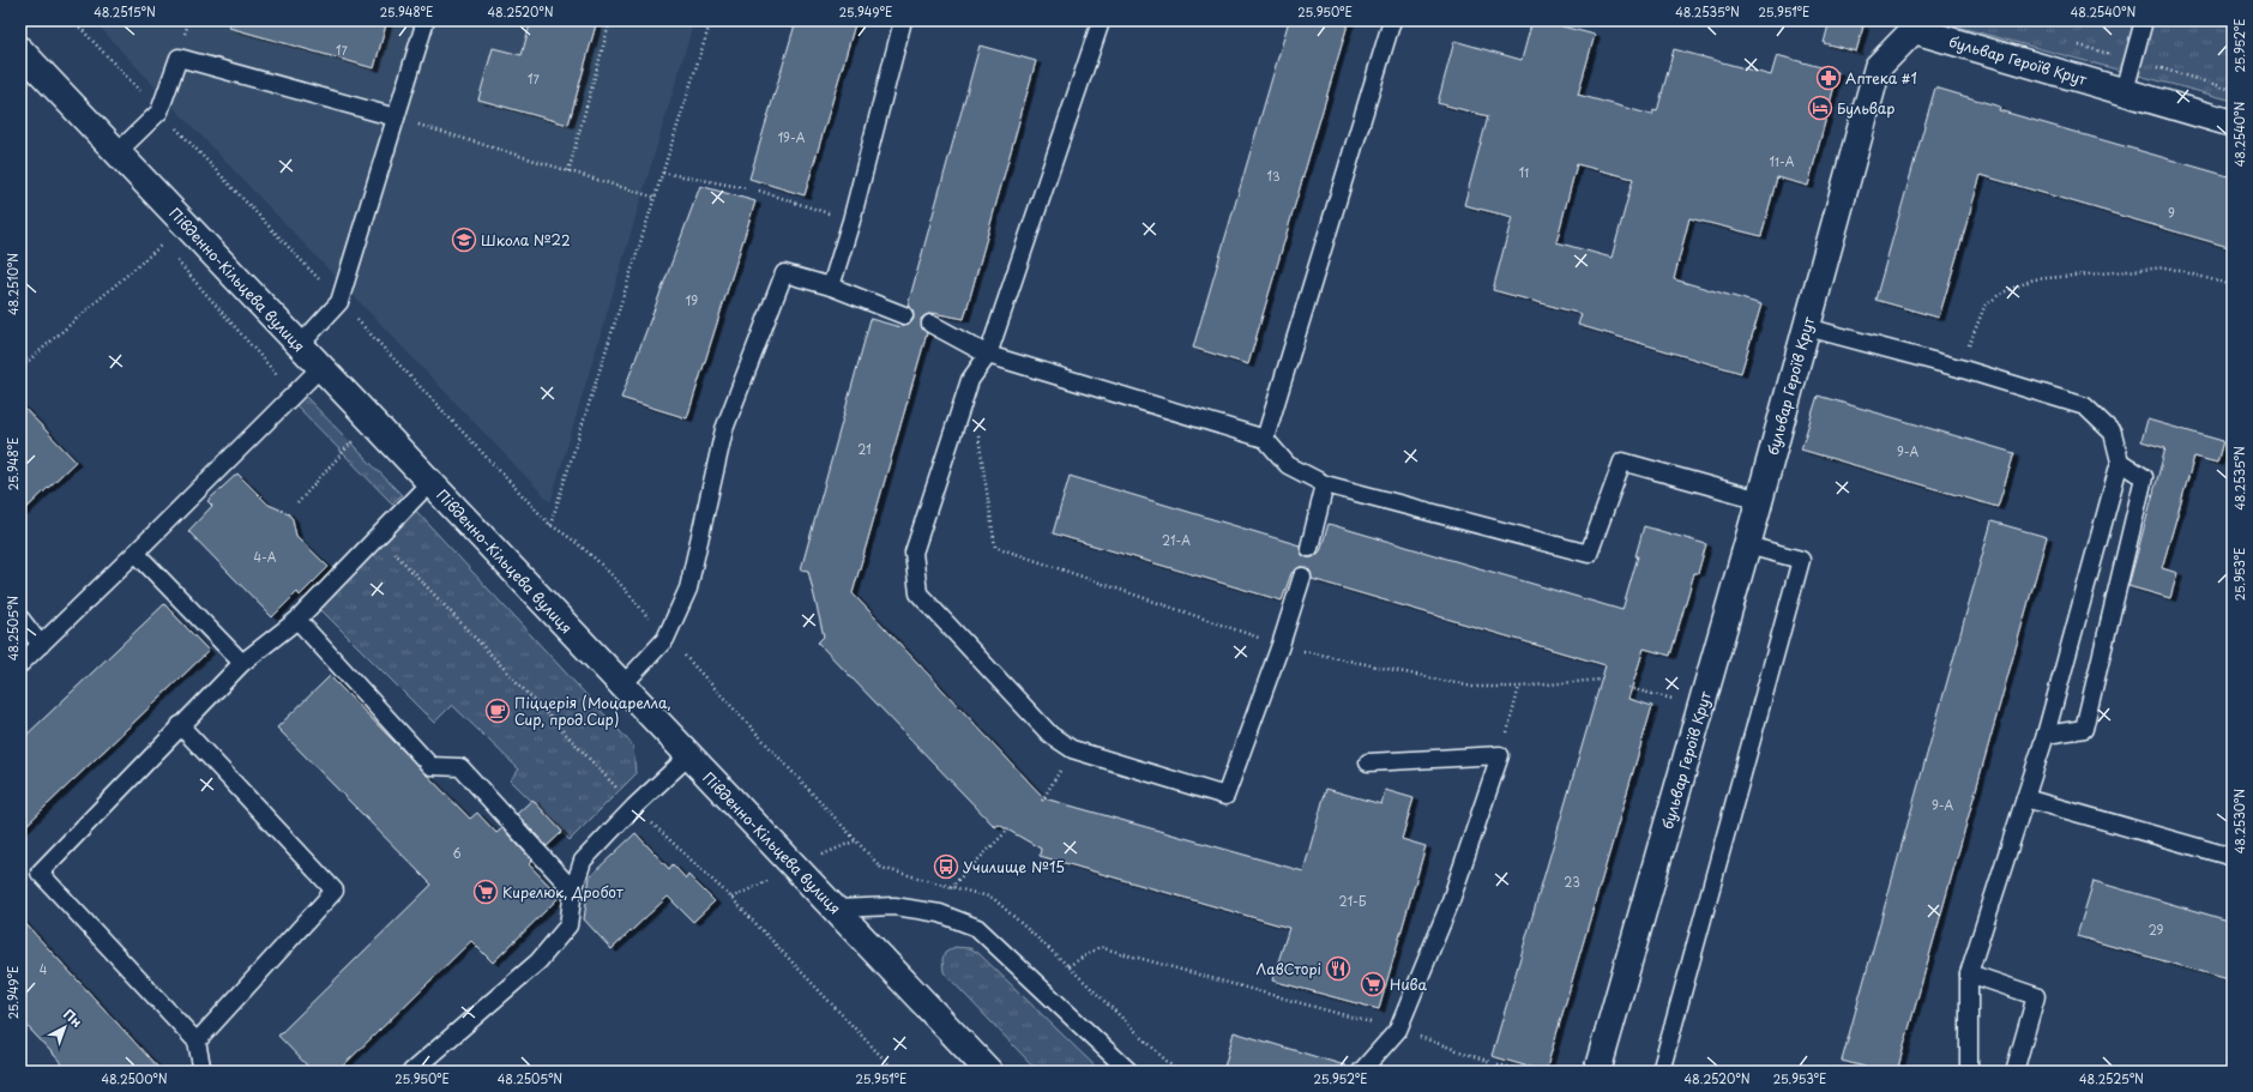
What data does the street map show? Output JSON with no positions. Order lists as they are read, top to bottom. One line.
{"streets":{"street":["бульвар Героїв Крут","Південно-Кільцева вулиця"]},"places":{"pharmacy":["Аптека #1"],"hotel":["Бульвар"],"school or university":["Школа №22"],"cafe":["Піццерія (Моцарелла, Сир, прод.Сир)"],"bus stop":["Училище №15"],"supermarket":["Кирелюк, Дробот","Нива"],"restaurant":["ЛавСторі"]},"house_numbers":["17","17","19-А","11-А","11","13","9","19","21","9-А","21-А","4-А","9-А","6","23","21-Б","29","4"],"north":"top right","coordinates":["48.2515°N","25.948°E","48.2520°N","25.949°E","25.950°E","48.2535°N","25.951°E","48.2540°N","25.952°E","48.2510°N","25.953°E","48.2505°N","48.2530°N","48.2500°N","48.2525°N"]}
